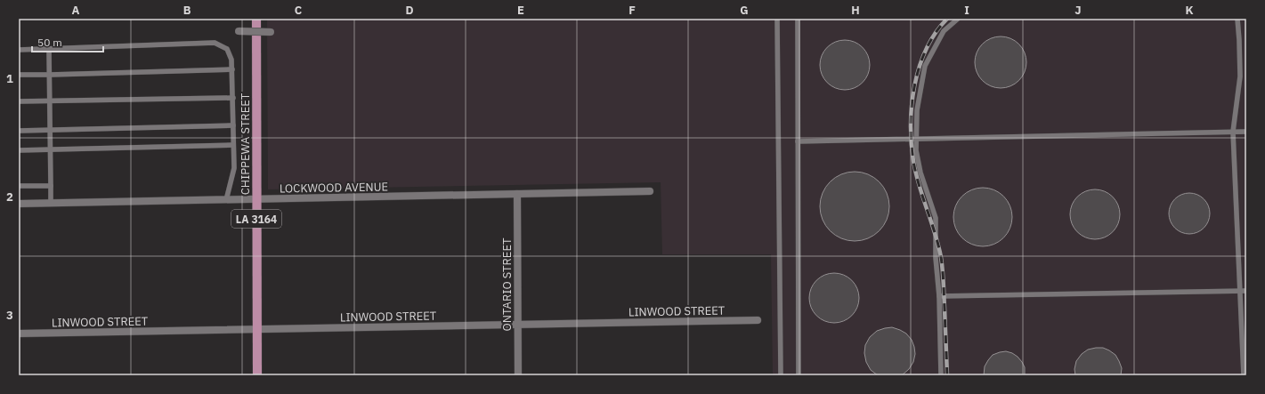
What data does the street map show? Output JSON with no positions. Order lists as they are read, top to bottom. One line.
{"streets":{"main road":["CHIPPEWA STREET","LA 3164"],"street":["LOCKWOOD AVENUE","ONTARIO STREET","LINWOOD STREET"]},"crossings":[["CHIPPEWA STREET","LOCKWOOD AVENUE"],["CHIPPEWA STREET","LINWOOD STREET"],["LOCKWOOD AVENUE","ONTARIO STREET"],["ONTARIO STREET","LINWOOD STREET"]],"scale_bar":"50 m","grid":{"columns":["A","B","C","D","E","F","G","H","I","J","K"],"rows":["1","2","3"]}}
